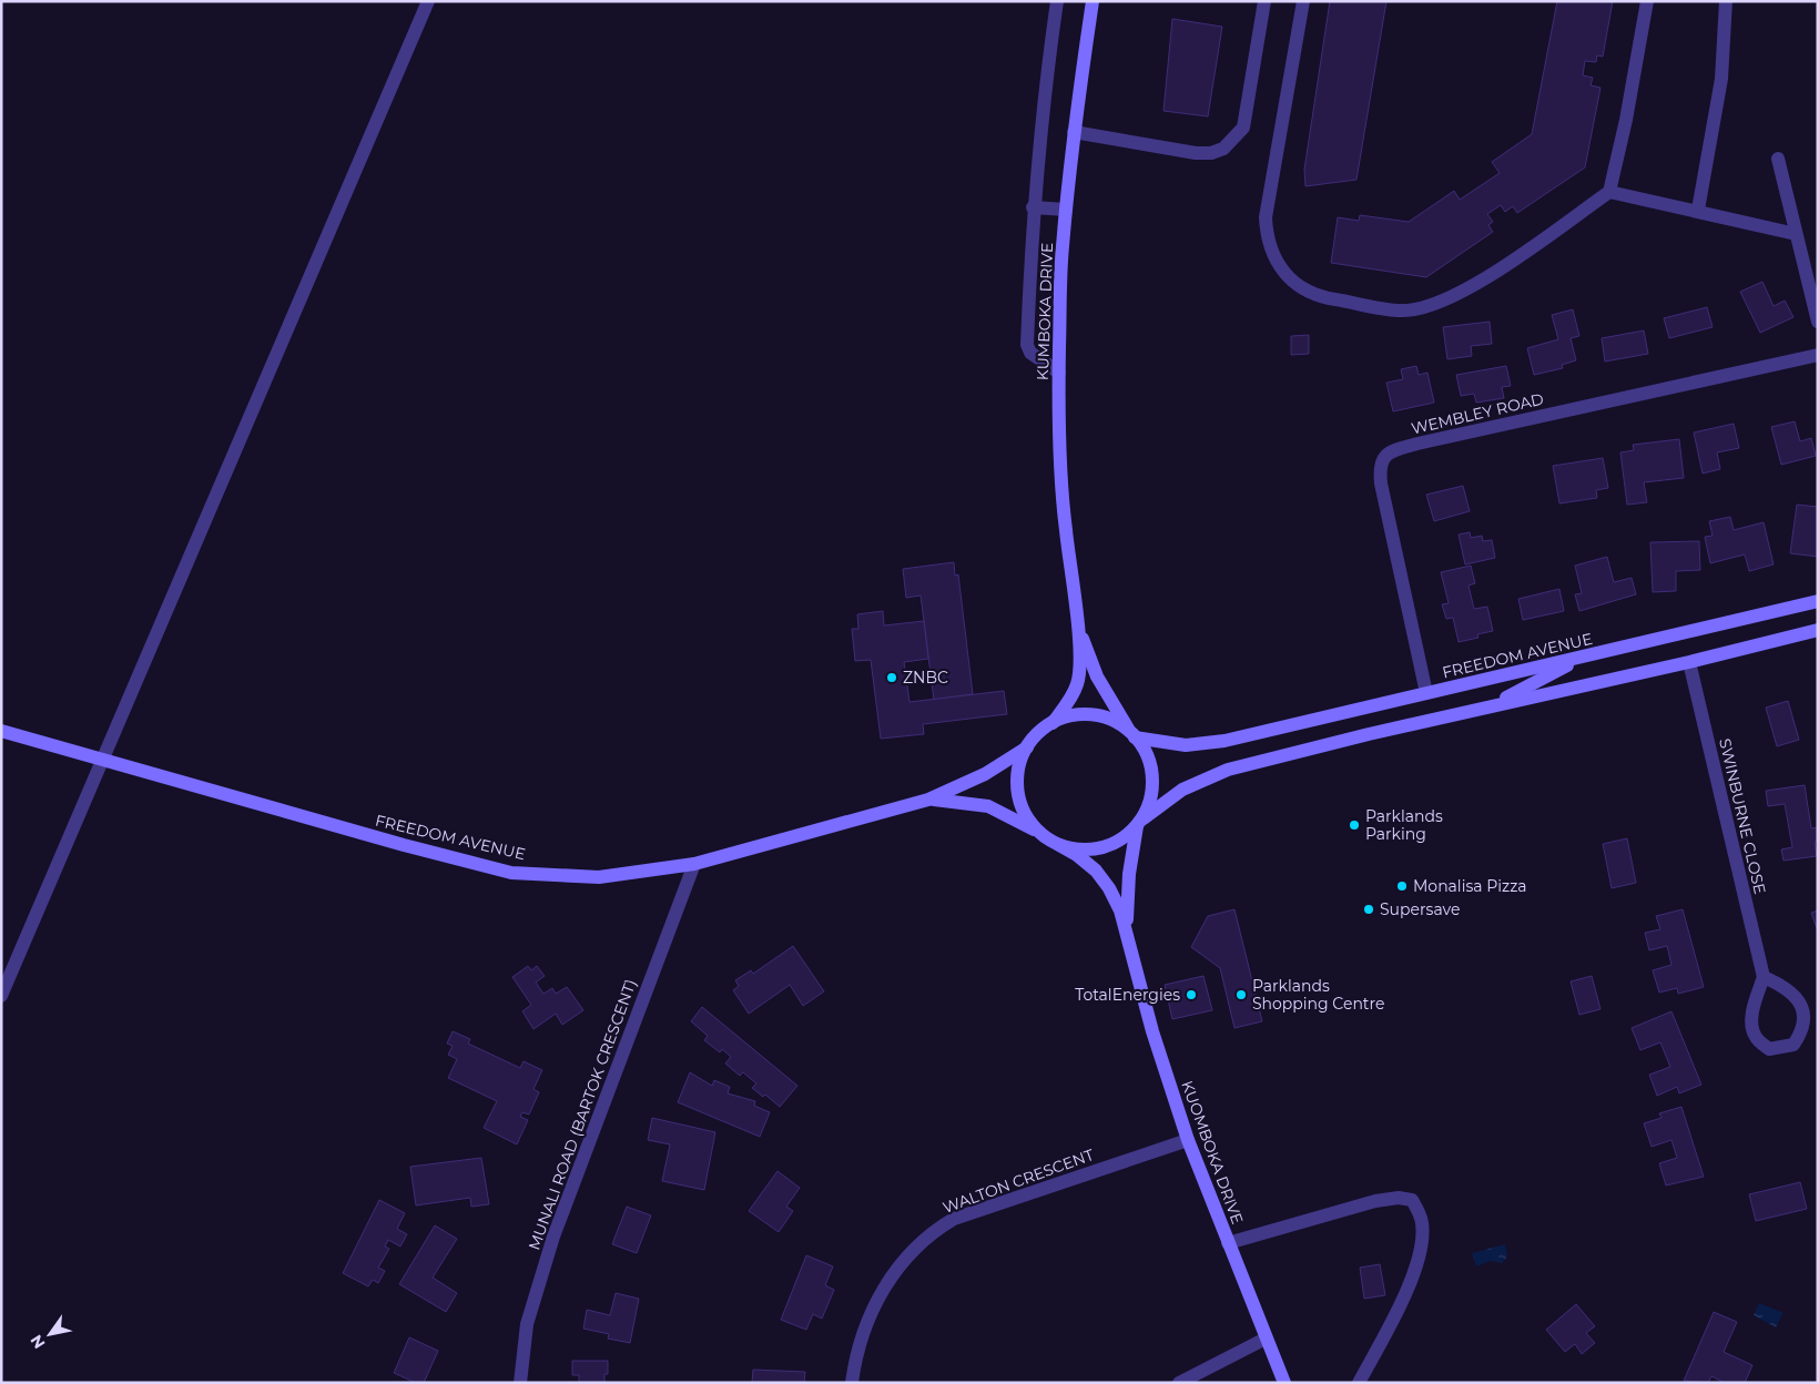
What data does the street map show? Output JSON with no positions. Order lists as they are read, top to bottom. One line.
{"streets":{"main road":["KUMBOKA DRIVE","FREEDOM AVENUE","KUOMBOKA DRIVE"],"street":["WEMBLEY ROAD","SWINBURNE CLOSE","MUNALI ROAD (BARTOK CRESCENT)","WALTON CRESCENT"]},"crossings":[["KUMBOKA DRIVE","FREEDOM AVENUE"],["WEMBLEY ROAD","FREEDOM AVENUE"],["FREEDOM AVENUE","MUNALI ROAD (BARTOK CRESCENT)"],["KUOMBOKA DRIVE","WALTON CRESCENT"]],"places":["ZNBC","Parklands Parking","Monalisa Pizza","Supersave","TotalEnergies","Parklands Shopping Centre"],"north":"bottom left"}
